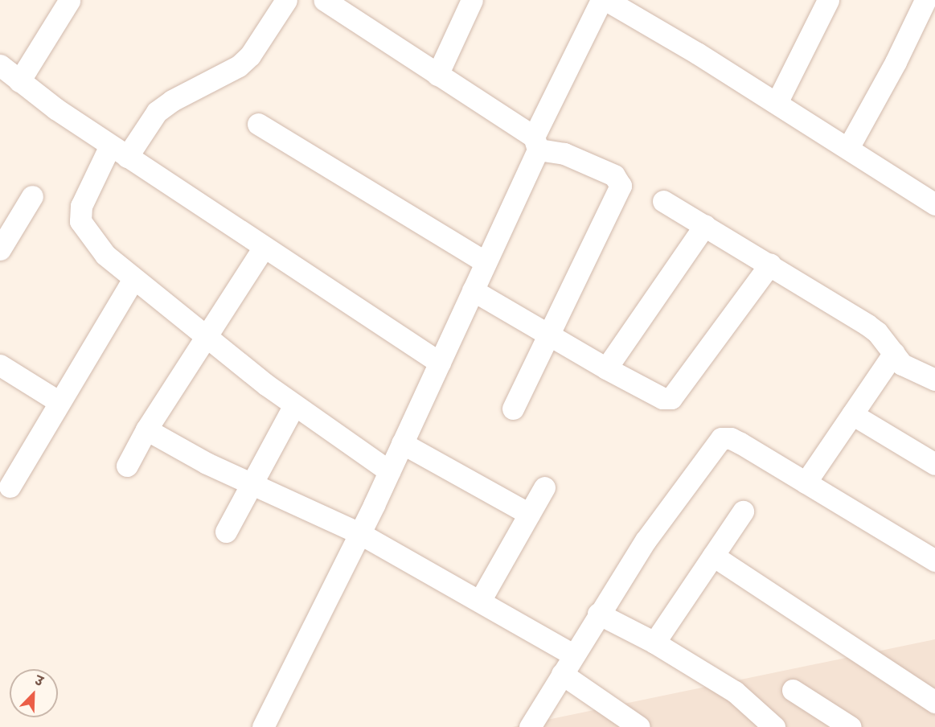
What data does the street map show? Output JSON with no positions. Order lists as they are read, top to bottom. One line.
{"north":"top right"}
